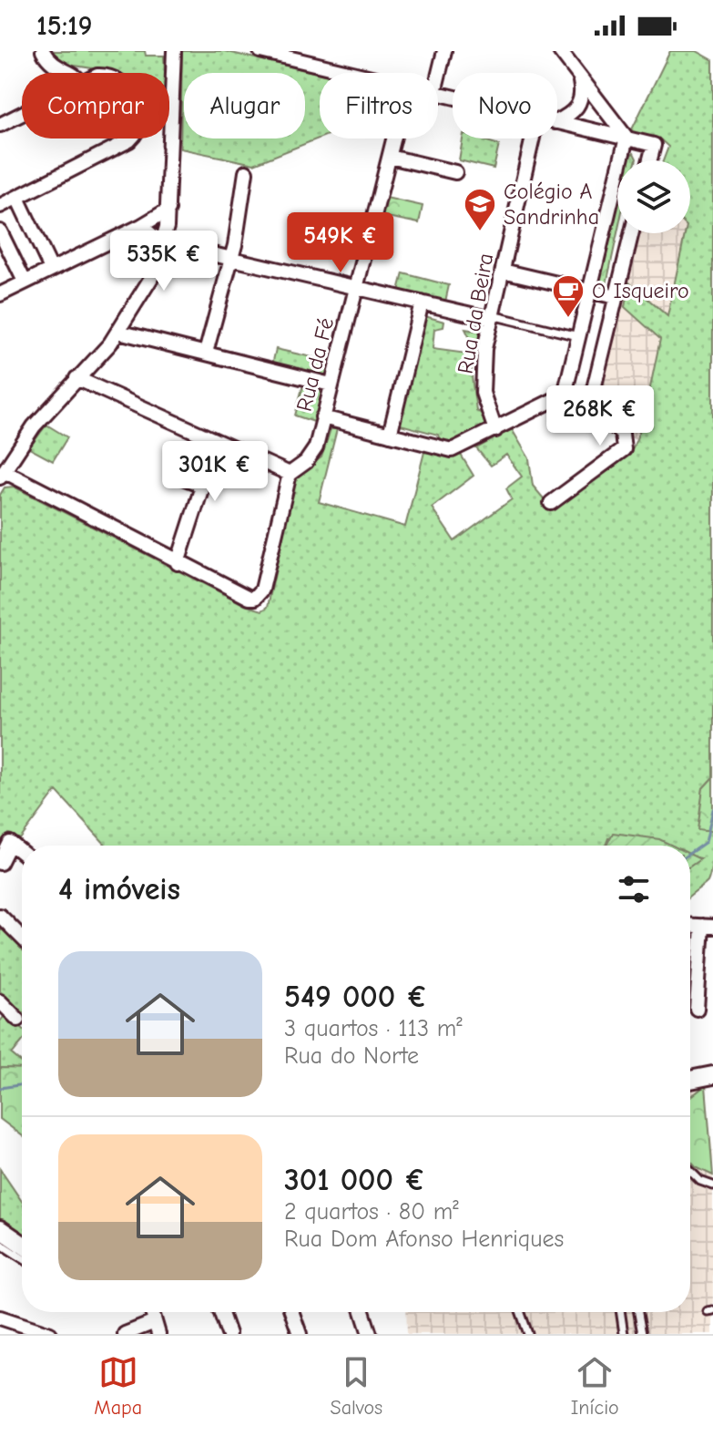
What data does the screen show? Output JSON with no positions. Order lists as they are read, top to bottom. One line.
{"streets":{"street":["Rua da Beira","Rua da Fé"]},"places":{"school or university":["Colégio A Sandrinha"],"cafe":["O Isqueiro"]},"page":{"status":"15:19","chip":["Comprar","Alugar","Filtros","Novo"],"price":["549K €","535K €","268K €","301K €"],"heading":"4 imóveis","list":[{"name":"549 000 €","note":"3 quartos · 113 m² · Rua do Norte"},{"name":"301 000 €","note":"2 quartos · 80 m² · Rua Dom Afonso Henriques"}],"tabs":["Mapa","Salvos","Início"]}}
